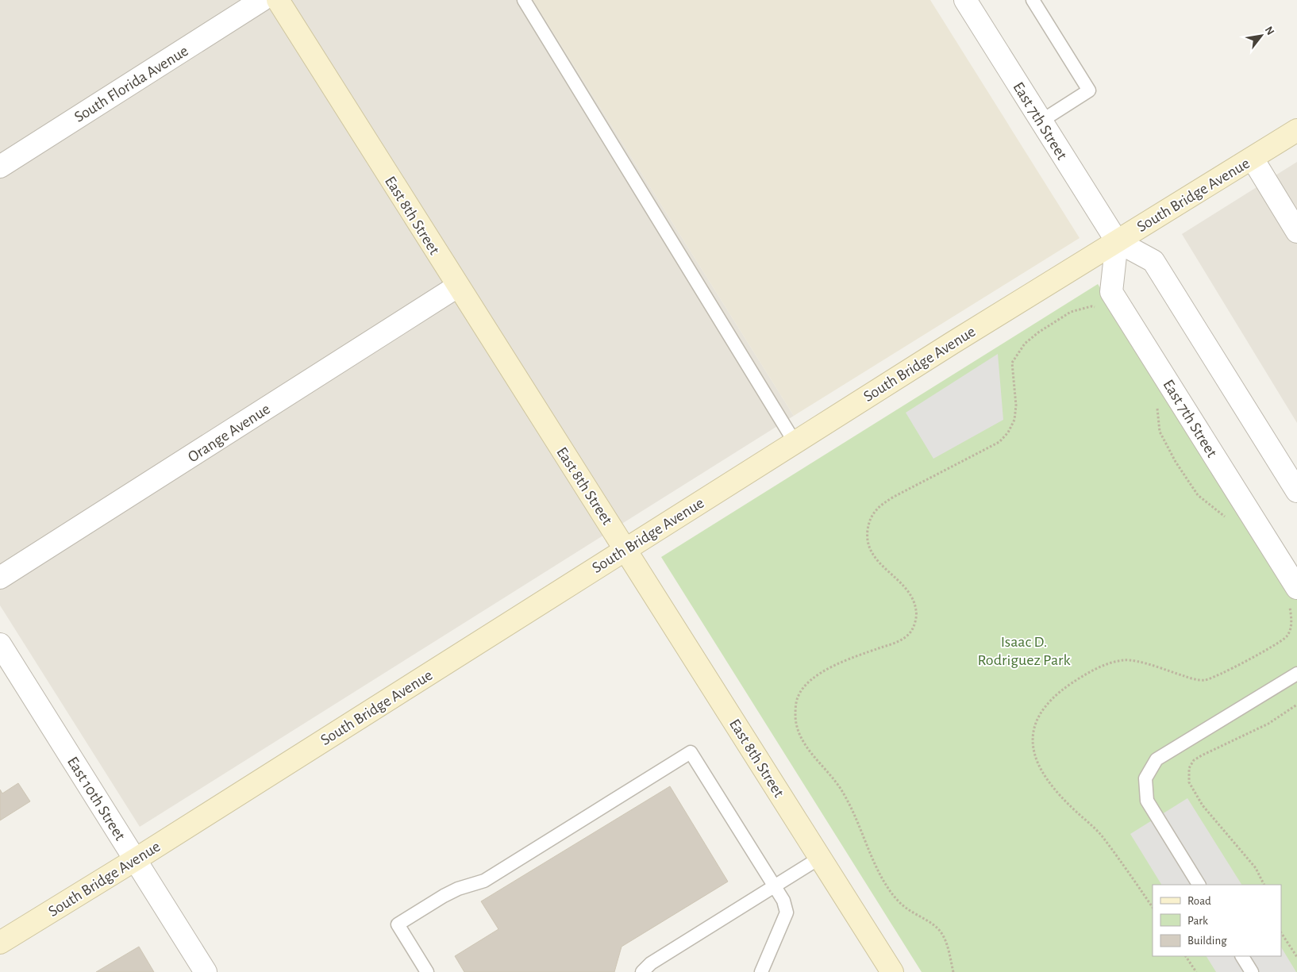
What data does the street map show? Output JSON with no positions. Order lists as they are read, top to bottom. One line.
{"streets":{"street":["South Florida Avenue","East 7th Street","South Bridge Avenue","East 8th Street","Orange Avenue","East 10th Street"]},"crossings":[["East 7th Street","South Bridge Avenue"],["South Bridge Avenue","East 8th Street"],["South Bridge Avenue","East 10th Street"],["East 8th Street","Orange Avenue"]],"parks":["Isaac D. Rodriguez Park"],"legend":["Road","Park","Building"],"north":"top right"}
